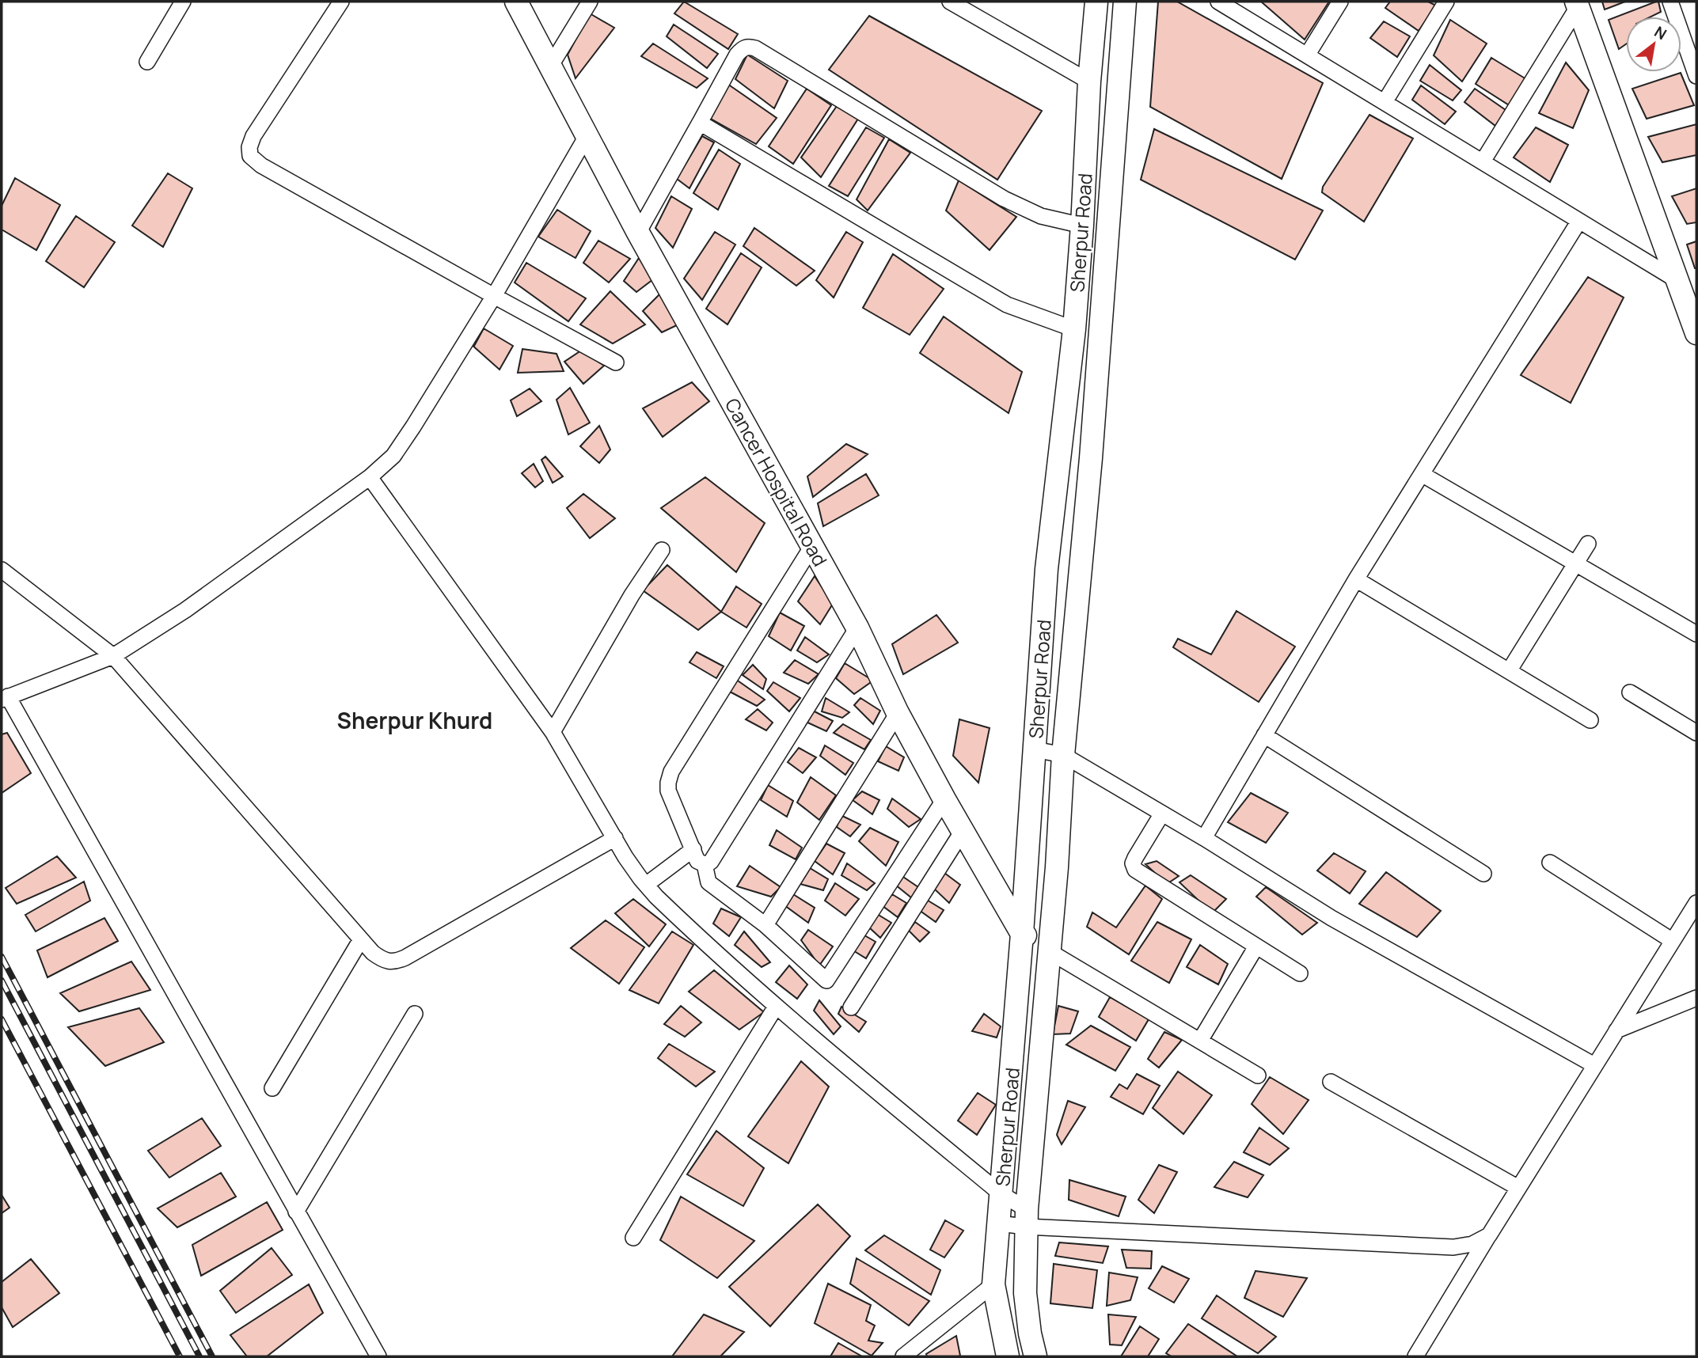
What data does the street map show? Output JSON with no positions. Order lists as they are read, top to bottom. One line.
{"streets":{"street":["Sherpur Road","Cancer Hospital Road"]},"crossings":[["Sherpur Road","Cancer Hospital Road"]],"districts":["Sherpur Khurd"],"north":"top right"}
